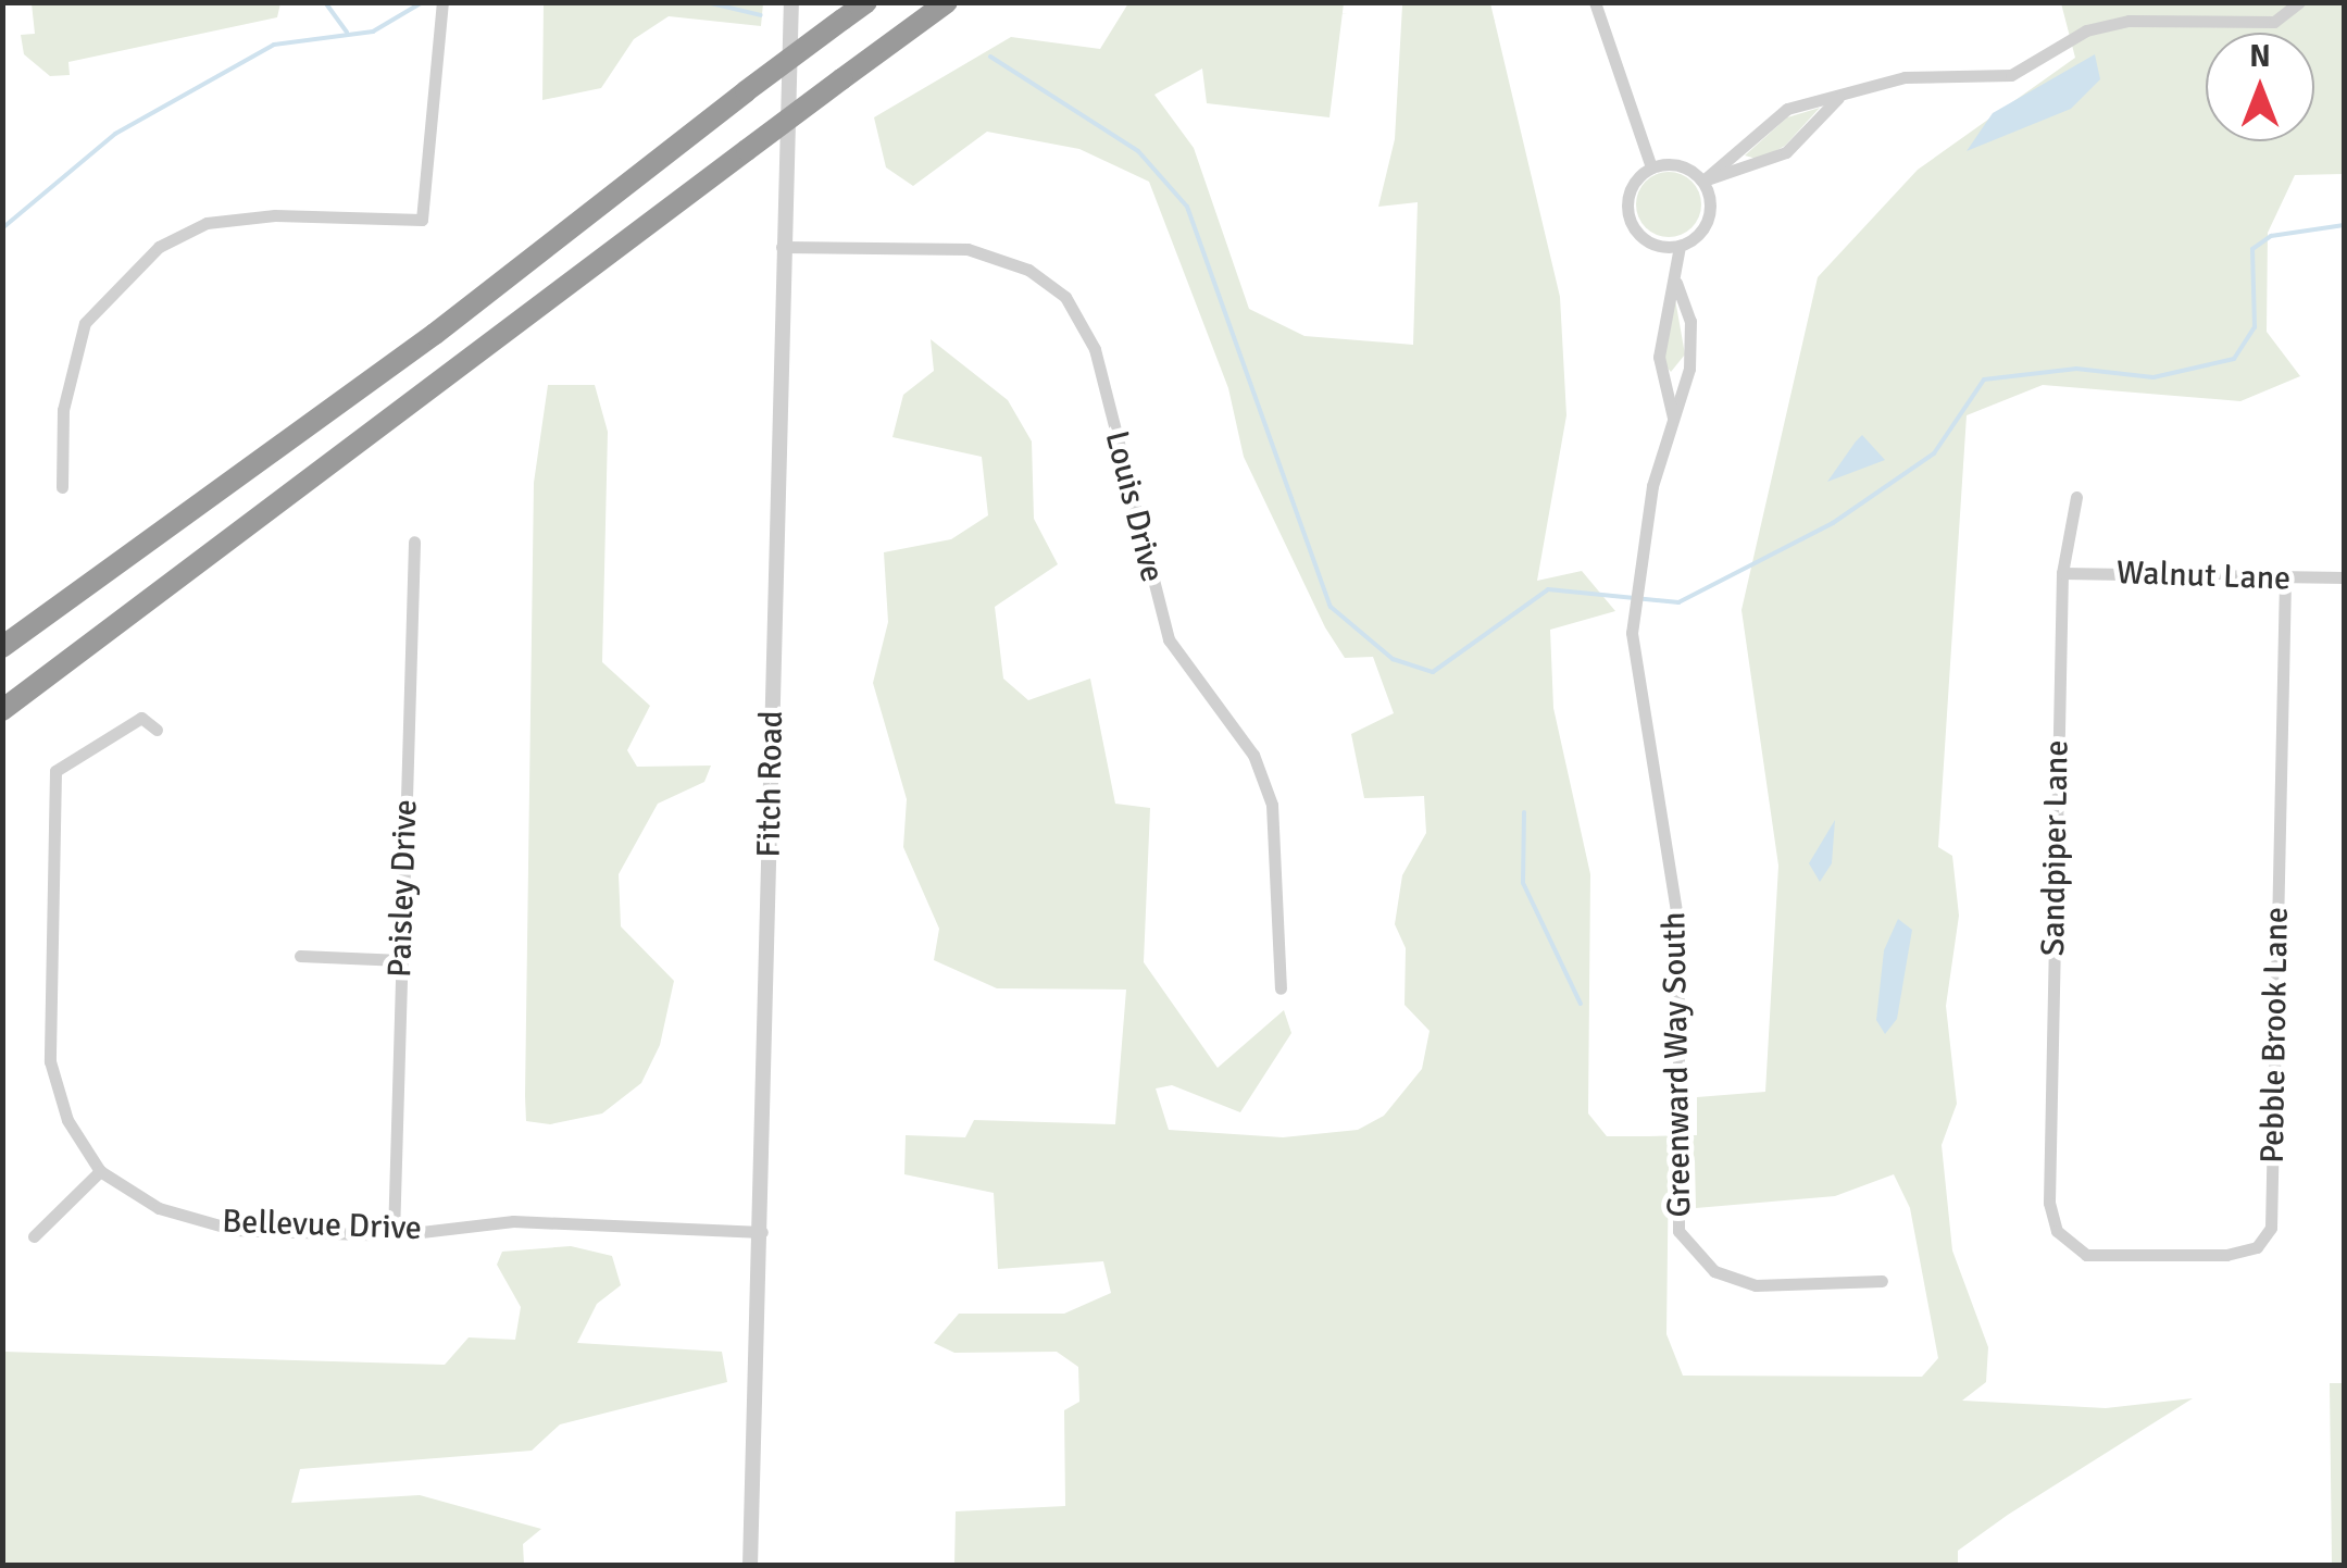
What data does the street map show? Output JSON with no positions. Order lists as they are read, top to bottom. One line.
{"streets":{"street":["Louis Drive","Walnut Lane","Fitch Road","Sandpiper Lane","Paisley Drive","Pebble Brook Lane","Greenward Way South","Bellevue Drive"]},"crossings":[["Louis Drive","Fitch Road"],["Walnut Lane","Sandpiper Lane"],["Walnut Lane","Pebble Brook Lane"],["Fitch Road","Bellevue Drive"],["Sandpiper Lane","Pebble Brook Lane"],["Paisley Drive","Bellevue Drive"]],"north":"top"}
